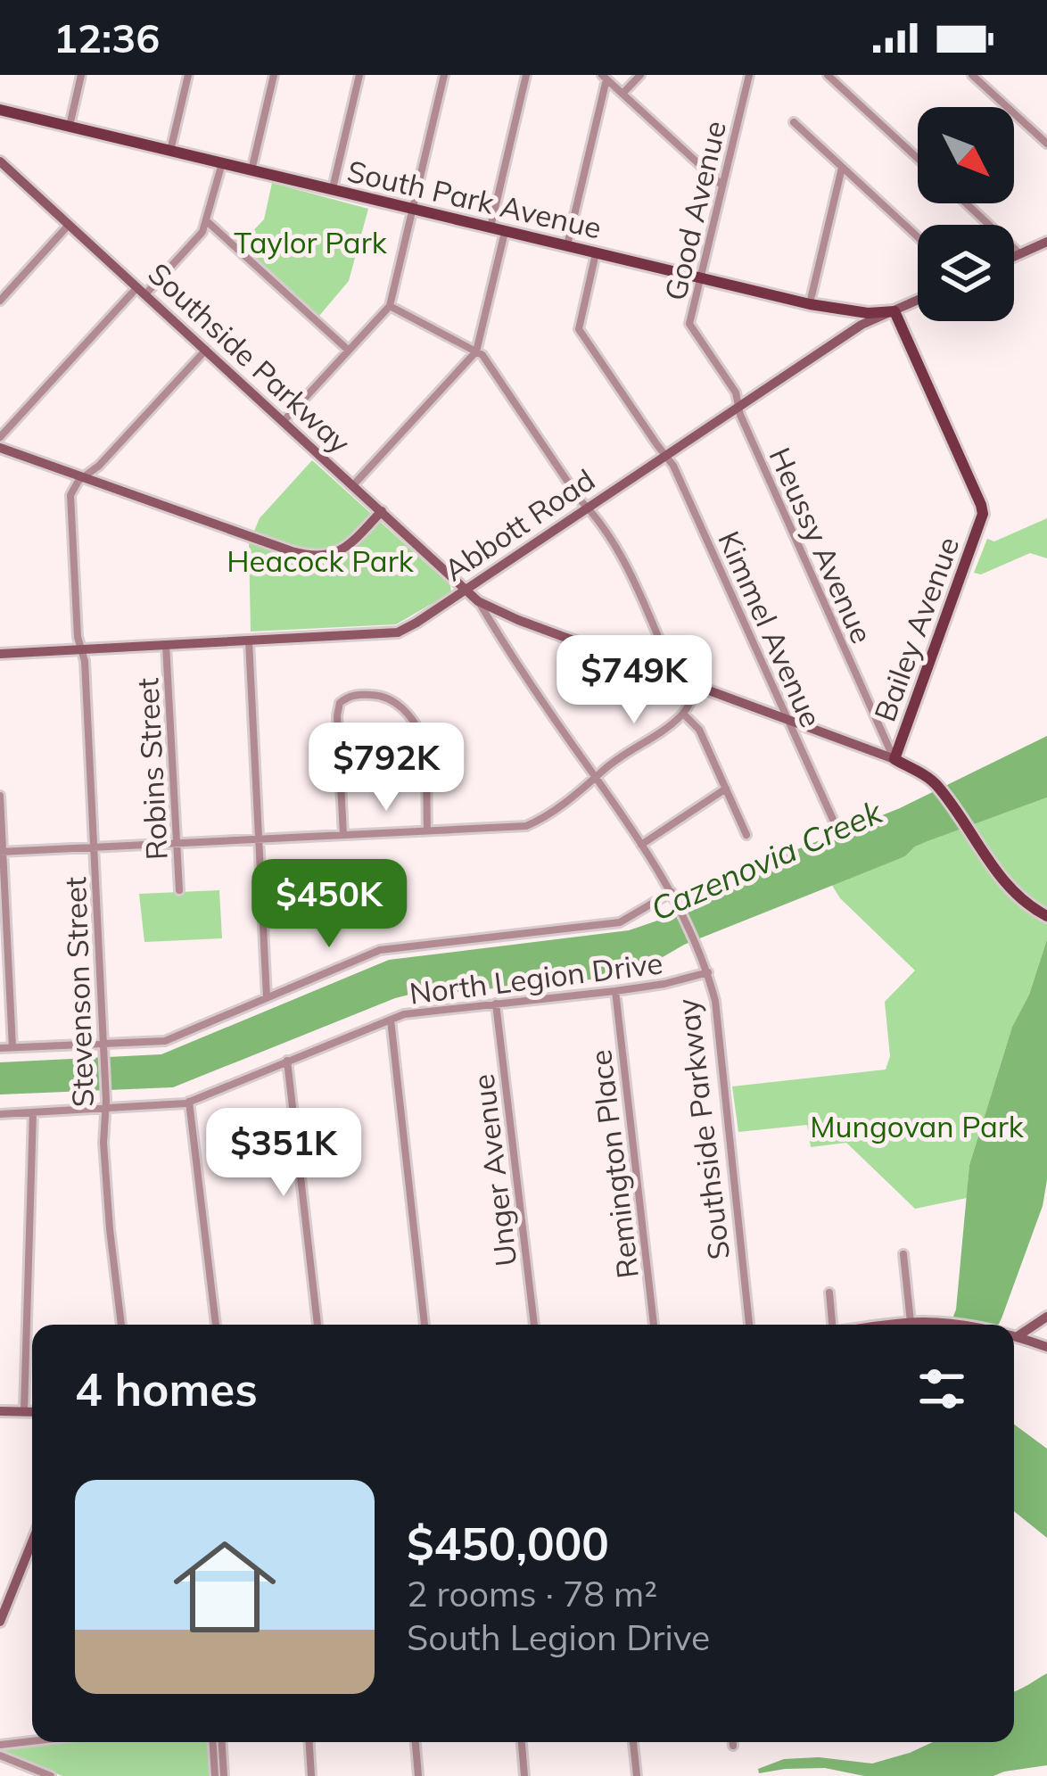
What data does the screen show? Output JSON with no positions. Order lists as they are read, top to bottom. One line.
{"streets":{"main road":["South Park Avenue","Bailey Avenue"],"street":["Good Avenue","Southside Parkway","Abbott Road","Heussy Avenue","Kimmel Avenue","Robins Street","North Legion Drive","Stevenson Street","Remington Place","Unger Avenue"]},"crossings":[["South Park Avenue","Good Avenue"],["South Park Avenue","Abbott Road"],["South Park Avenue","Kimmel Avenue"],["South Park Avenue","Bailey Avenue"],["Good Avenue","Abbott Road"],["Good Avenue","Heussy Avenue"],["Southside Parkway","Abbott Road"],["Southside Parkway","Heussy Avenue"],["Southside Parkway","Kimmel Avenue"],["Southside Parkway","Bailey Avenue"],["Southside Parkway","North Legion Drive"],["Abbott Road","Heussy Avenue"],["Abbott Road","Kimmel Avenue"],["Abbott Road","Bailey Avenue"],["Abbott Road","Robins Street"],["Abbott Road","Stevenson Street"],["Heussy Avenue","Bailey Avenue"],["North Legion Drive","Stevenson Street"],["North Legion Drive","Remington Place"],["North Legion Drive","Unger Avenue"]],"water":["Cazenovia Creek"],"parks":["Taylor Park","Heacock Park","Mungovan Park"],"north":"bottom right","page":{"status":"12:36","price":["$749K","$792K","$450K","$351K"],"heading":"4 homes","list":[{"name":"$450,000","note":"2 rooms · 78 m² · South Legion Drive"}]}}
